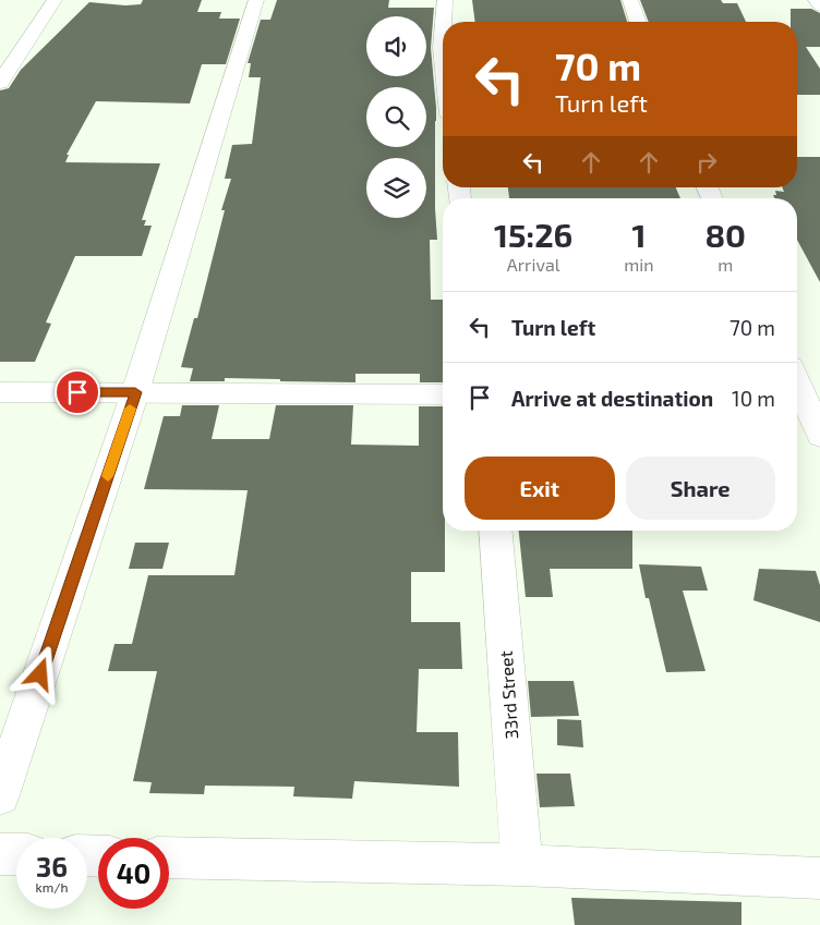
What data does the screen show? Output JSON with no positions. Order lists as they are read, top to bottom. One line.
{"streets":{"street":["33rd Street"]},"page":{"turn":["70 m","Turn left"],"eta":["15:26","Arrival","1","min","80","m"],"list":[{"name":"Turn left","value":"70 m"},{"name":"Arrive at destination","value":"10 m"}],"buttons":["Exit","Share"],"speed":"36 km/h","limit":"40"}}
